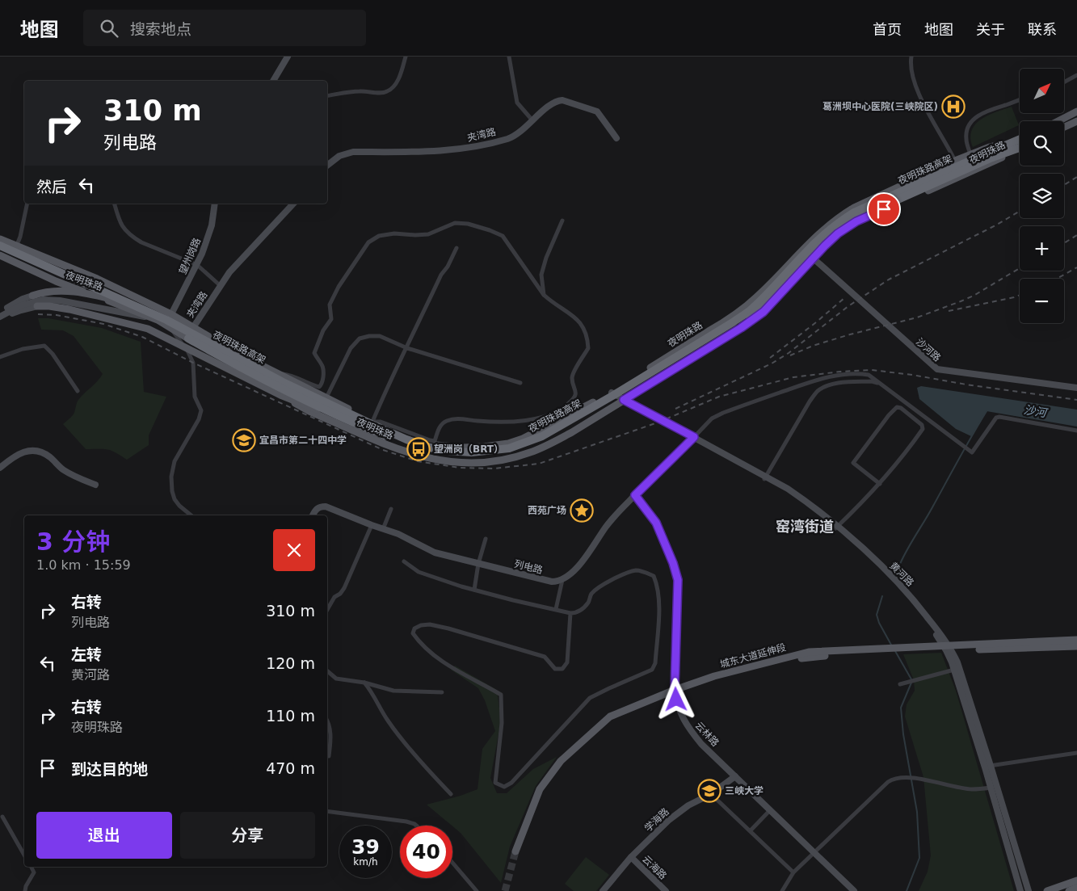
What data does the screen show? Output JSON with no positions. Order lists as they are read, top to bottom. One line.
{"streets":{"highway":["夜明珠路高架"],"main road":["夜明珠路","城东大道延伸段"],"street":["夹湾路","望州岗路","沙河路","列电路","黄河路","云林路","学海路","云海路"]},"crossings":[["夹湾路","夜明珠路"],["夜明珠路","夜明珠路高架"],["夜明珠路","望州岗路"],["夜明珠路","沙河路"],["夜明珠路","黄河路"],["黄河路","城东大道延伸段"],["城东大道延伸段","云林路"],["云林路","学海路"],["学海路","云海路"]],"districts":["窑湾街道"],"water":["沙河"],"places":{"hospital":["葛洲坝中心医院(三峡院区)"],"school or university":["宜昌市第二十四中学","三峡大学"],"bus stop":["望洲岗（BRT）"],"place":["西苑广场"]},"north":"top right","page":{"header":"地图","search":"搜索地点","nav":["首页","地图","关于","联系"],"map_buttons":["+","−"],"turn":["310 m","列电路"],"then":"然后","heading":["3 分钟","1.0 km · 15:59"],"list":[{"name":"右转","note":"列电路","value":"310 m"},{"name":"左转","note":"黄河路","value":"120 m"},{"name":"右转","note":"夜明珠路","value":"110 m"},{"name":"到达目的地","value":"470 m"}],"buttons":["退出","分享"],"speed":"39 km/h","limit":"40"}}
